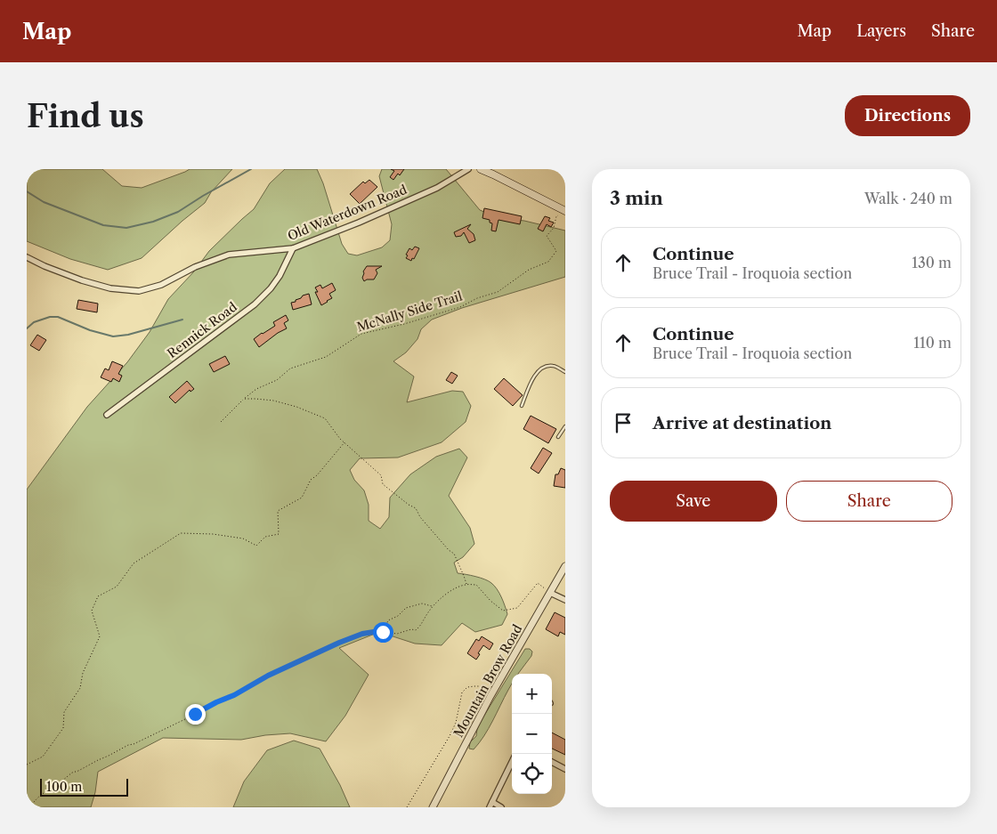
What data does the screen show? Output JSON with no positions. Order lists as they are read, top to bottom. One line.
{"streets":{"street":["Old Waterdown Road","Rennick Road","Mountain Brow Road"],"path":["McNally Side Trail"]},"crossings":[["Old Waterdown Road","Rennick Road"]],"scale_bar":"100 m","page":{"header":"Map","nav":["Map","Layers","Share"],"buttons":["Directions",["Save","Share"]],"title":"Find us","heading":["3 min","Walk · 240 m"],"list":[["Continue","Bruce Trail - Iroquoia section","130 m"],["Continue","Bruce Trail - Iroquoia section","110 m"],"Arrive at destination"],"map_buttons":["+","−"],"scale":"100 m"}}
